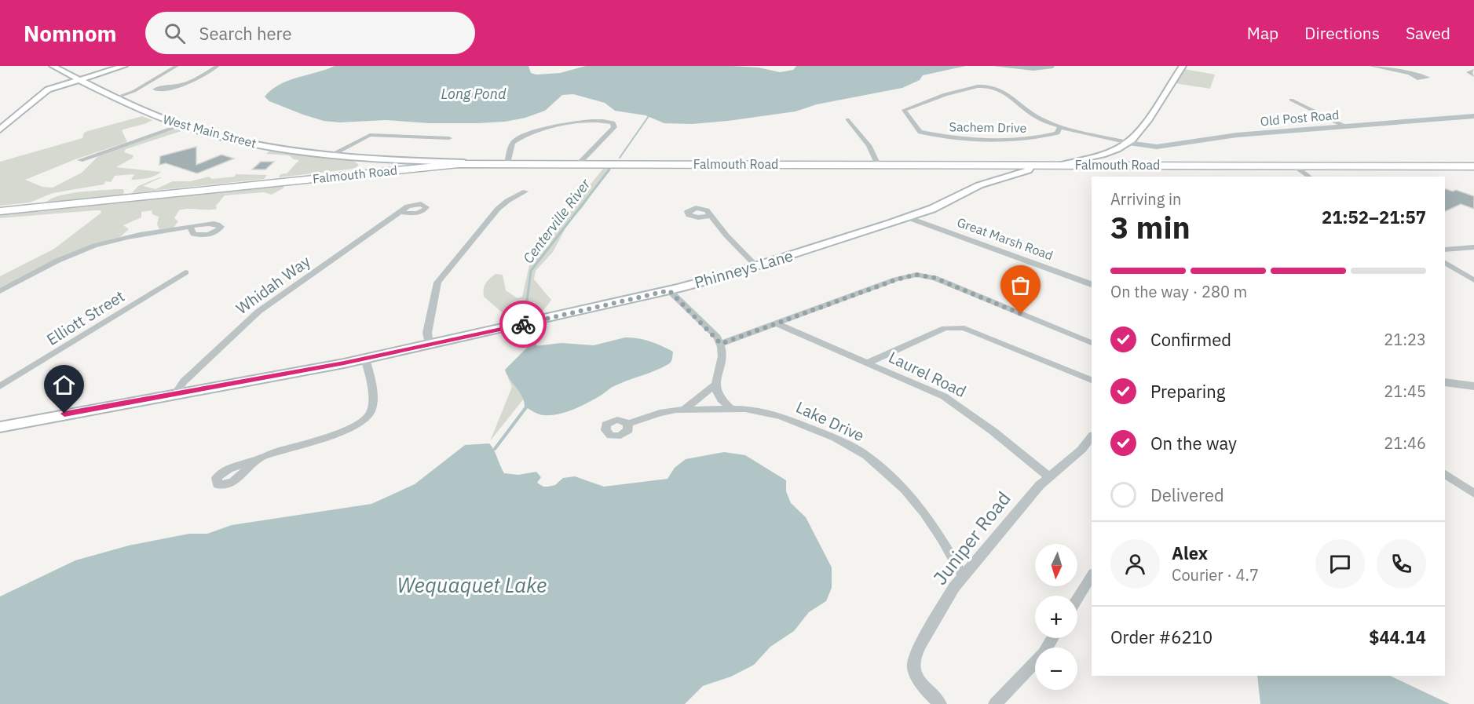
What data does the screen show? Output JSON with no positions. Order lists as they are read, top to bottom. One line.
{"streets":{"main road":["West Main Street","Falmouth Road","Phinneys Lane"],"street":["Old Post Road","Sachem Drive","Great Marsh Road","Whidah Way","Elliott Street","Laurel Road","Lake Drive","Juniper Road"]},"crossings":[["Old Post Road","Sachem Drive"],["West Main Street","Falmouth Road"],["Falmouth Road","Phinneys Lane"],["Great Marsh Road","Phinneys Lane"],["Phinneys Lane","Whidah Way"],["Laurel Road","Juniper Road"],["Lake Drive","Juniper Road"]],"water":["Long Pond","Centerville River","Wequaquet Lake"],"north":"bottom","page":{"header":"Nomnom","search":"Search here","nav":["Map","Directions","Saved"],"heading":["3 min","Arriving in","21:52–21:57"],"panel":["Alex","Courier · 4.7","Order #6210","$44.14"],"bar":"On the way · 280 m","list":[["Confirmed","21:23"],["Preparing","21:45"],["On the way","21:46"],"Delivered"],"map_buttons":["+","−"]}}
